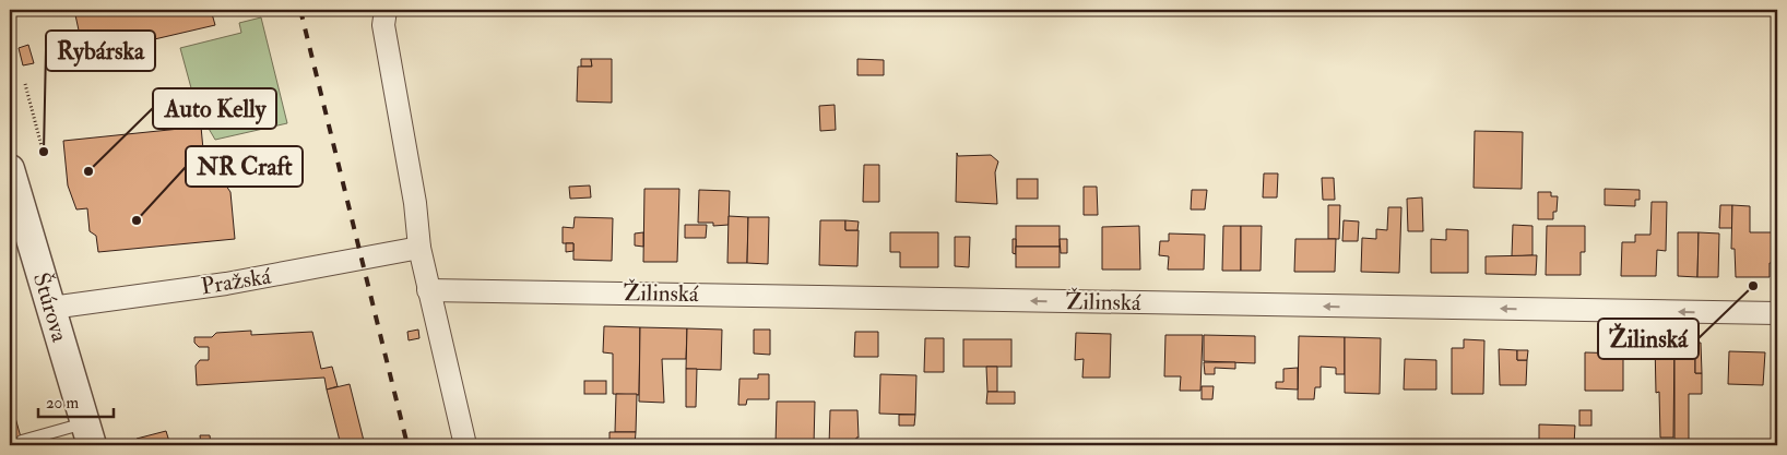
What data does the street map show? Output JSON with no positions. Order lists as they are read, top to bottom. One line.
{"streets":{"street":["Pražská","Žilinská","Štúrova"]},"crossings":[["Pražská","Štúrova"]],"one_way":["Žilinská"],"places":["Rybárska","Auto Kelly","NR Craft","Žilinská"],"scale_bar":"20 m"}
